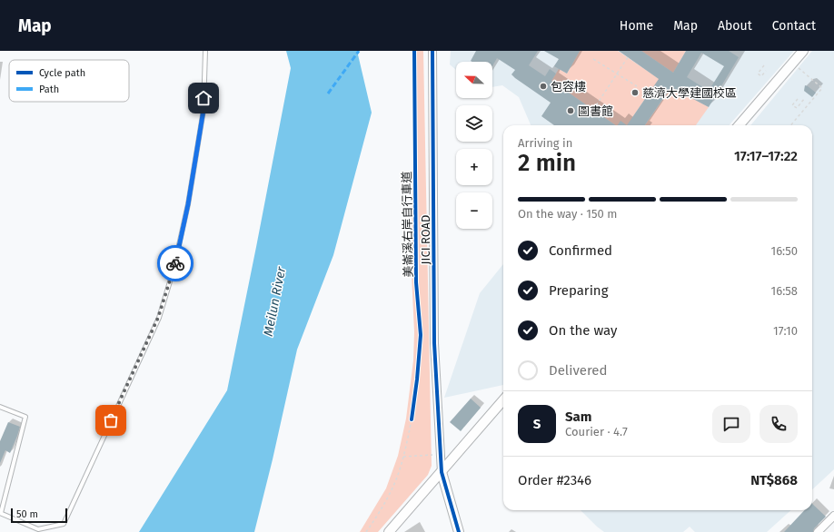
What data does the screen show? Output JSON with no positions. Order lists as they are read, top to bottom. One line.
{"streets":{"street":["JICI ROAD"],"cycle path":["美崙溪右岸自行車道"]},"water":["Meilun River"],"places":["包容樓","慈濟大學建國校區","圖書館"],"legend":["Cycle path","Path"],"scale_bar":"50 m","north":"left","page":{"header":"Map","nav":["Home","Map","About","Contact"],"map_buttons":["+","−"],"heading":["2 min","Arriving in","17:17–17:22"],"panel":["Sam","Courier · 4.7","Order #2346","NT$868"],"bar":"On the way · 150 m","list":[["Confirmed","16:50"],["Preparing","16:58"],["On the way","17:10"],"Delivered"],"round":"S","scale":"50 m"}}
